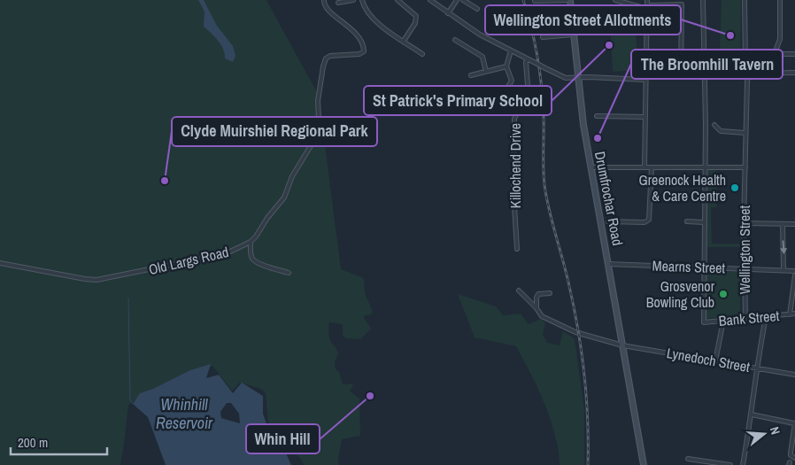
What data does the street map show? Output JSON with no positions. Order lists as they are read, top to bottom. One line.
{"streets":{"main road":["Drumfrochar Road"],"street":["Killochend Drive","Wellington Street","Old Largs Road","Mearns Street","Bank Street","Lynedoch Street"]},"crossings":[["Drumfrochar Road","Mearns Street"],["Drumfrochar Road","Lynedoch Street"],["Wellington Street","Mearns Street"],["Wellington Street","Bank Street"],["Mearns Street","Bank Street"]],"water":["Whinhill Reservoir"],"places":["Wellington Street Allotments","St Patrick's Primary School","The Broomhill Tavern","Clyde Muirshiel Regional Park","Greenock Health & Care Centre","Grosvenor Bowling Club","Whin Hill"],"scale_bar":"200 m","north":"right"}
